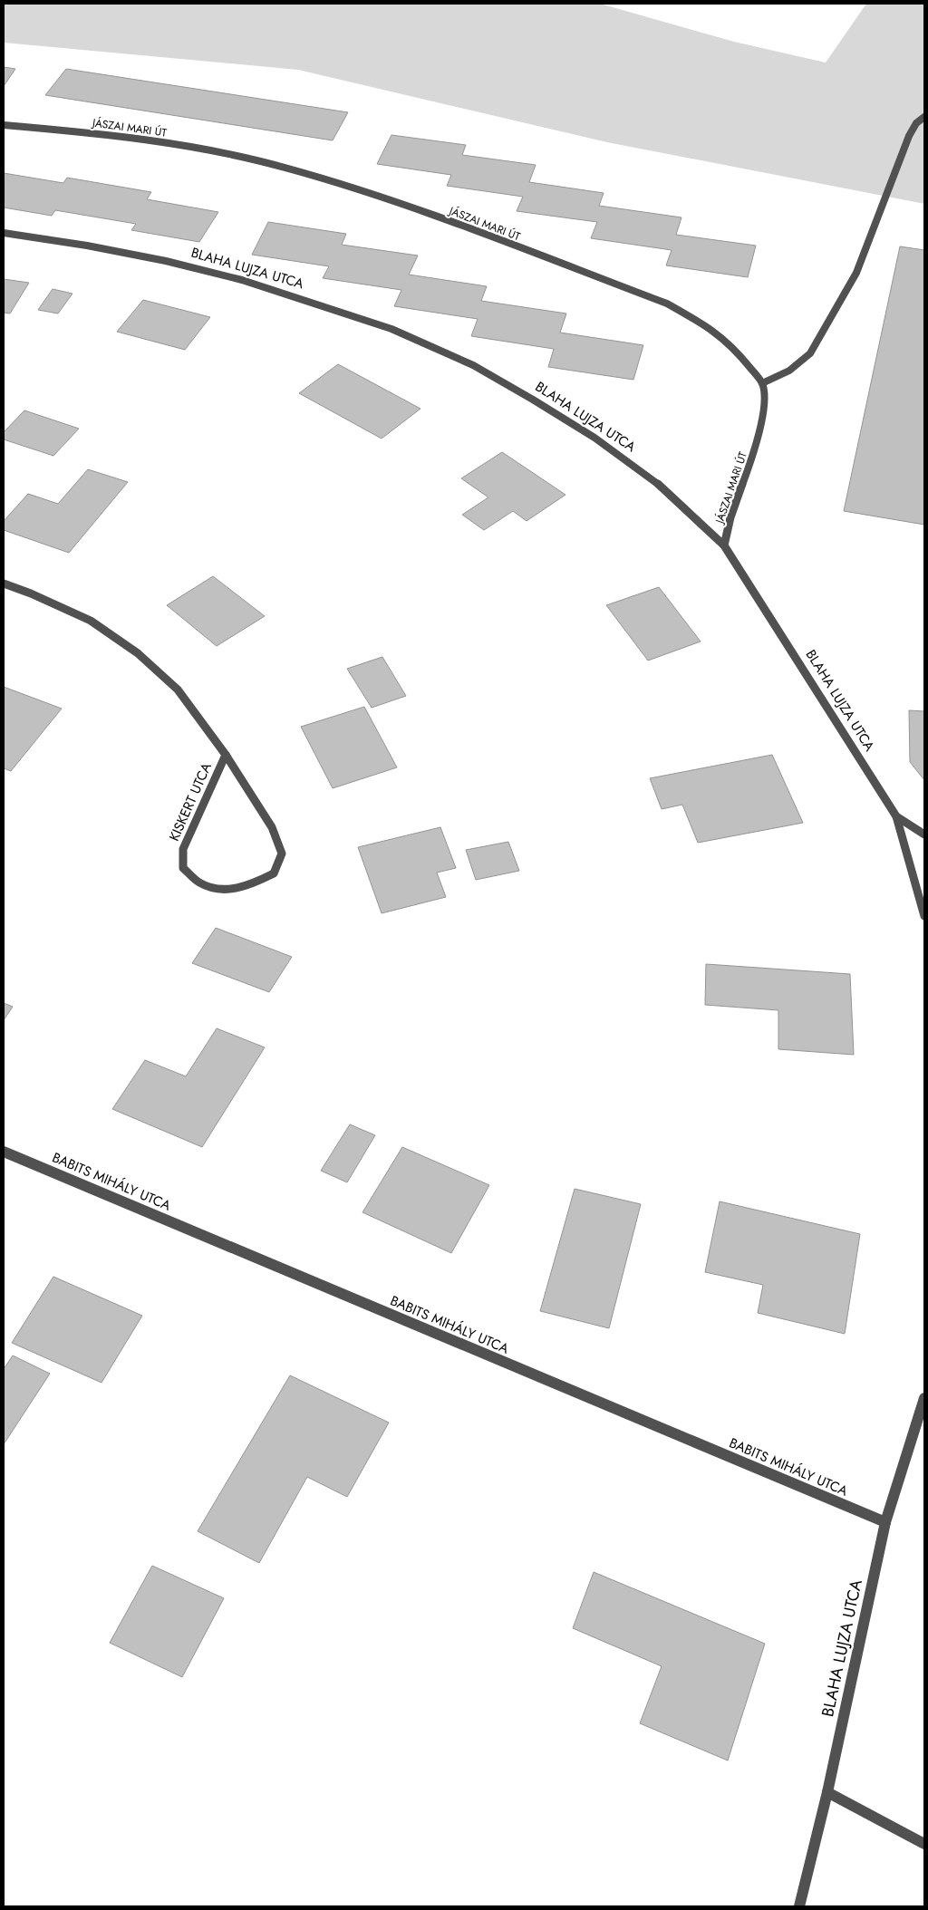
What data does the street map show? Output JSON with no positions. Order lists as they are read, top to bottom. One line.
{"streets":{"street":["JÁSZAI MARI ÚT","BLAHA LUJZA UTCA","KISKERT UTCA","BABITS MIHÁLY UTCA"]},"crossings":[["JÁSZAI MARI ÚT","BLAHA LUJZA UTCA"],["BLAHA LUJZA UTCA","BABITS MIHÁLY UTCA"]]}
